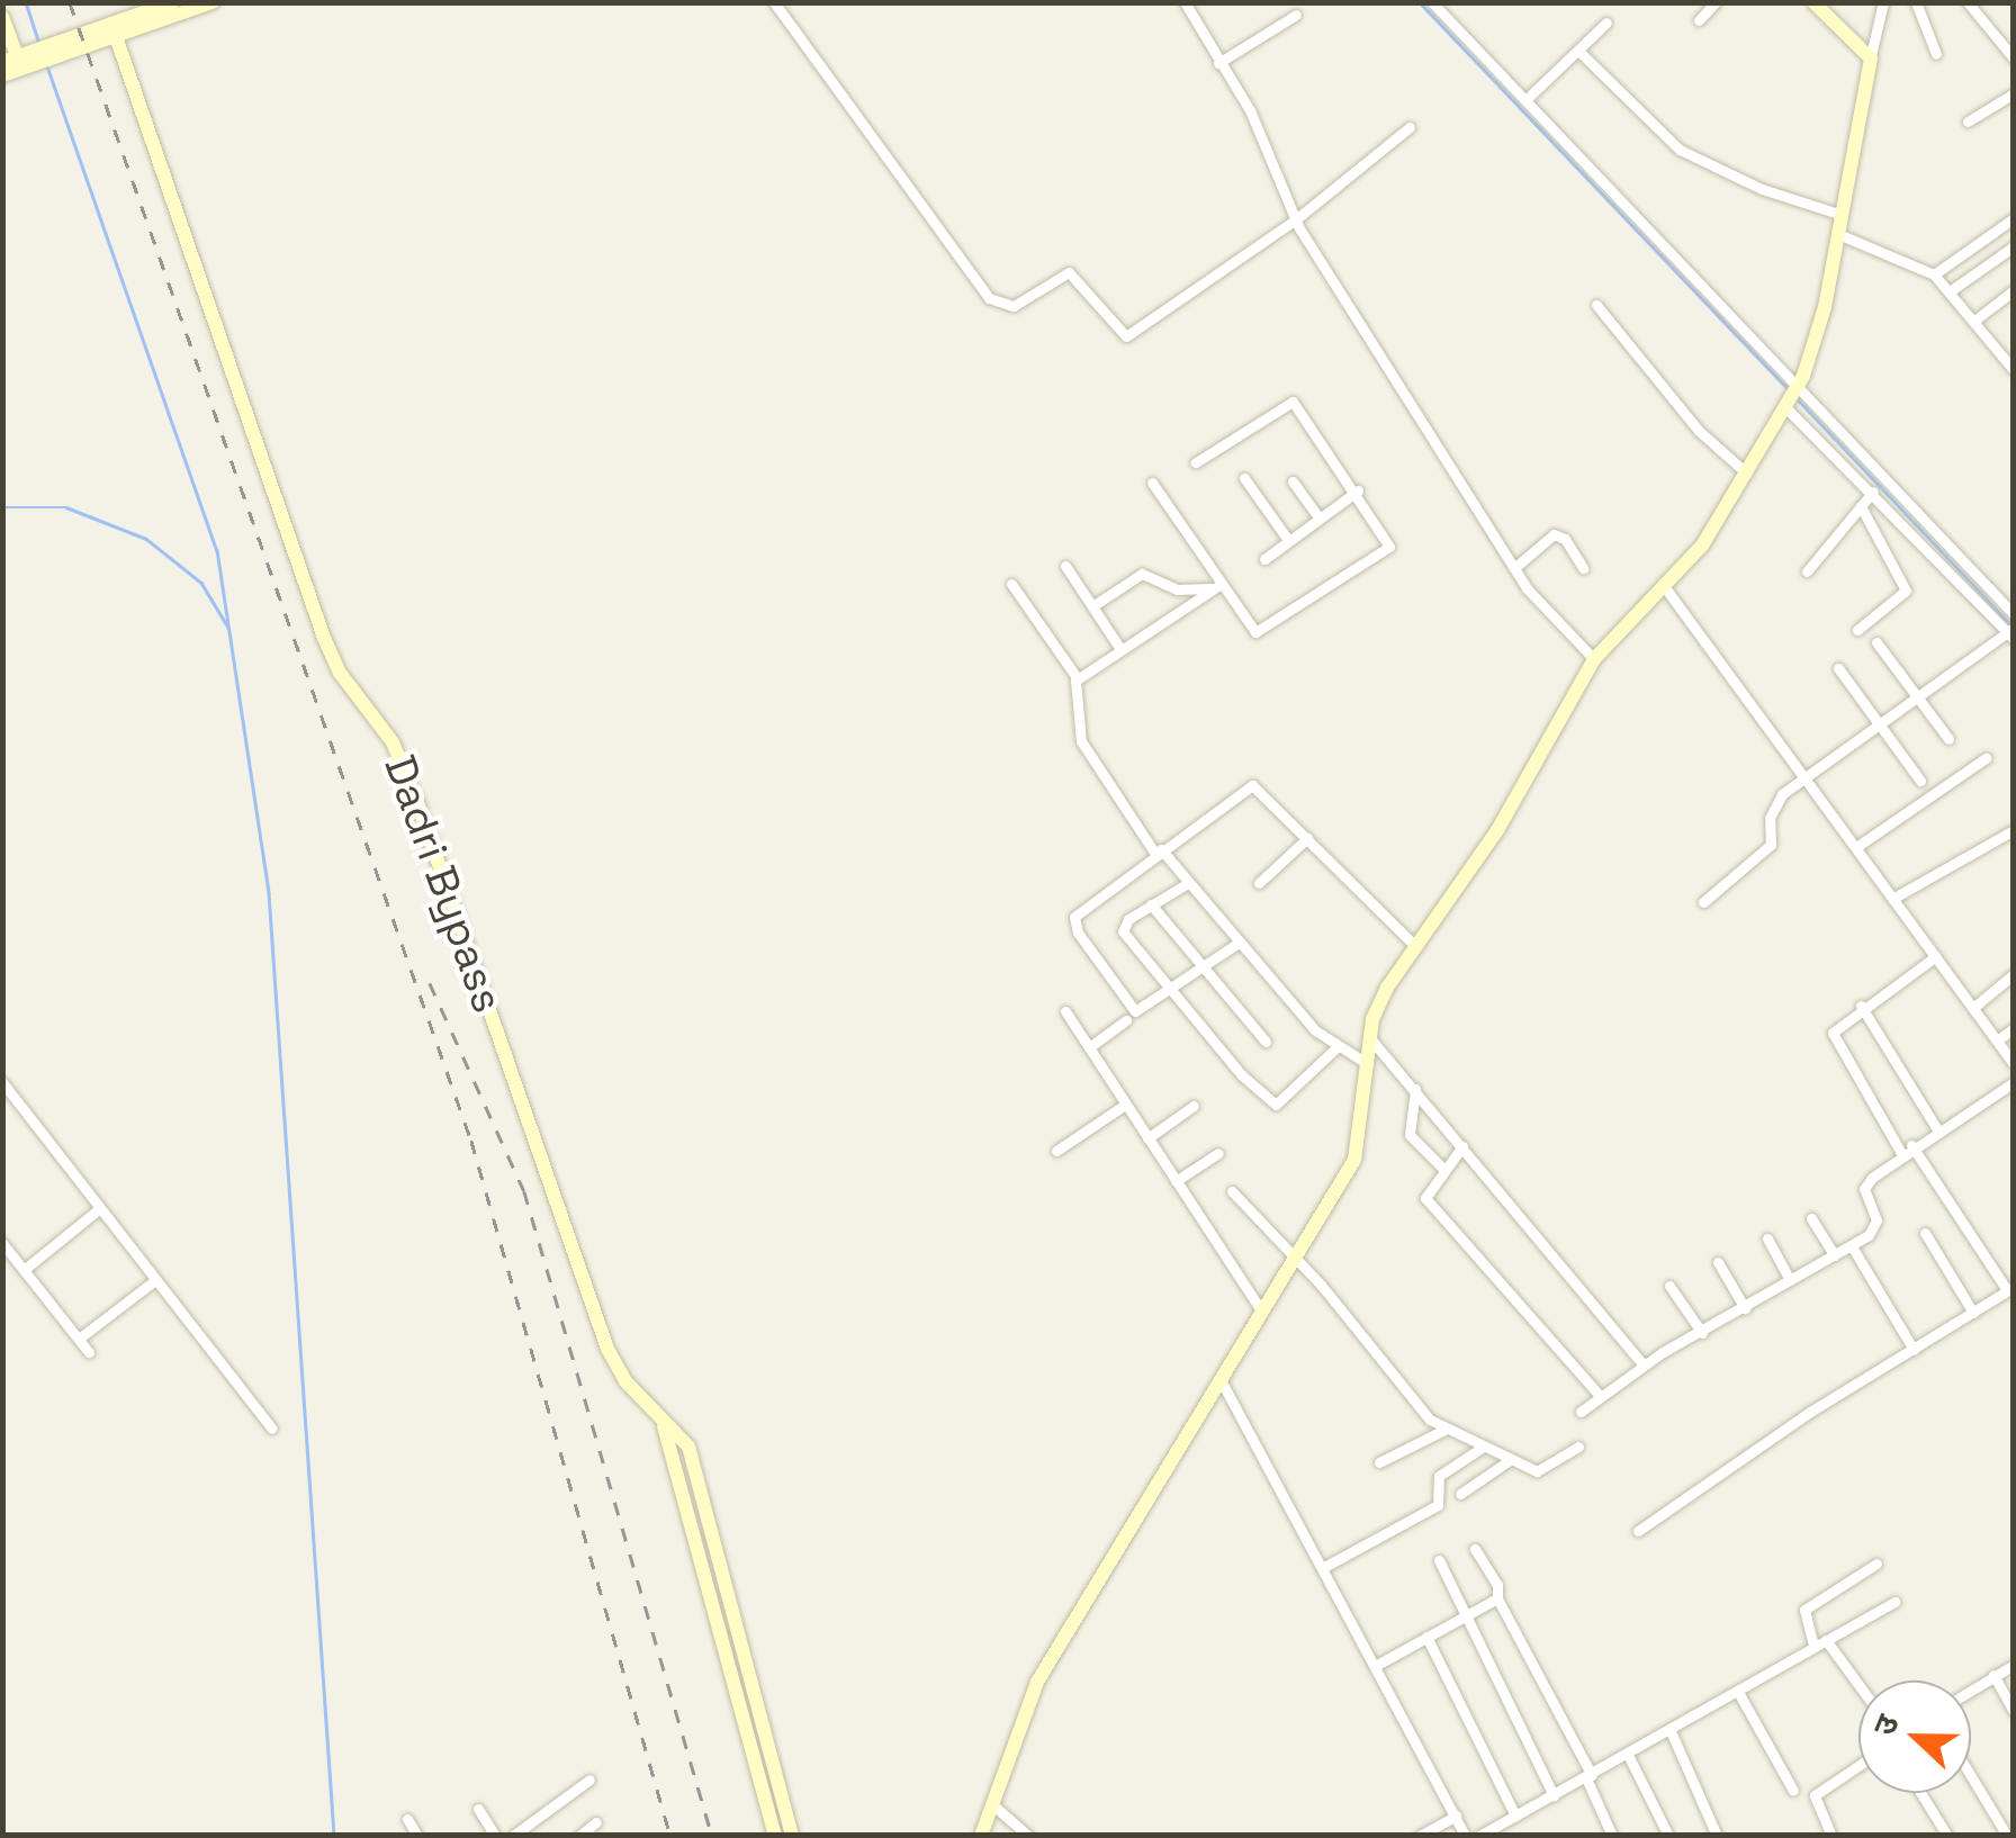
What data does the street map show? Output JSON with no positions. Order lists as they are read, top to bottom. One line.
{"streets":{"main road":["Dadri Bypass"]},"north":"left"}
